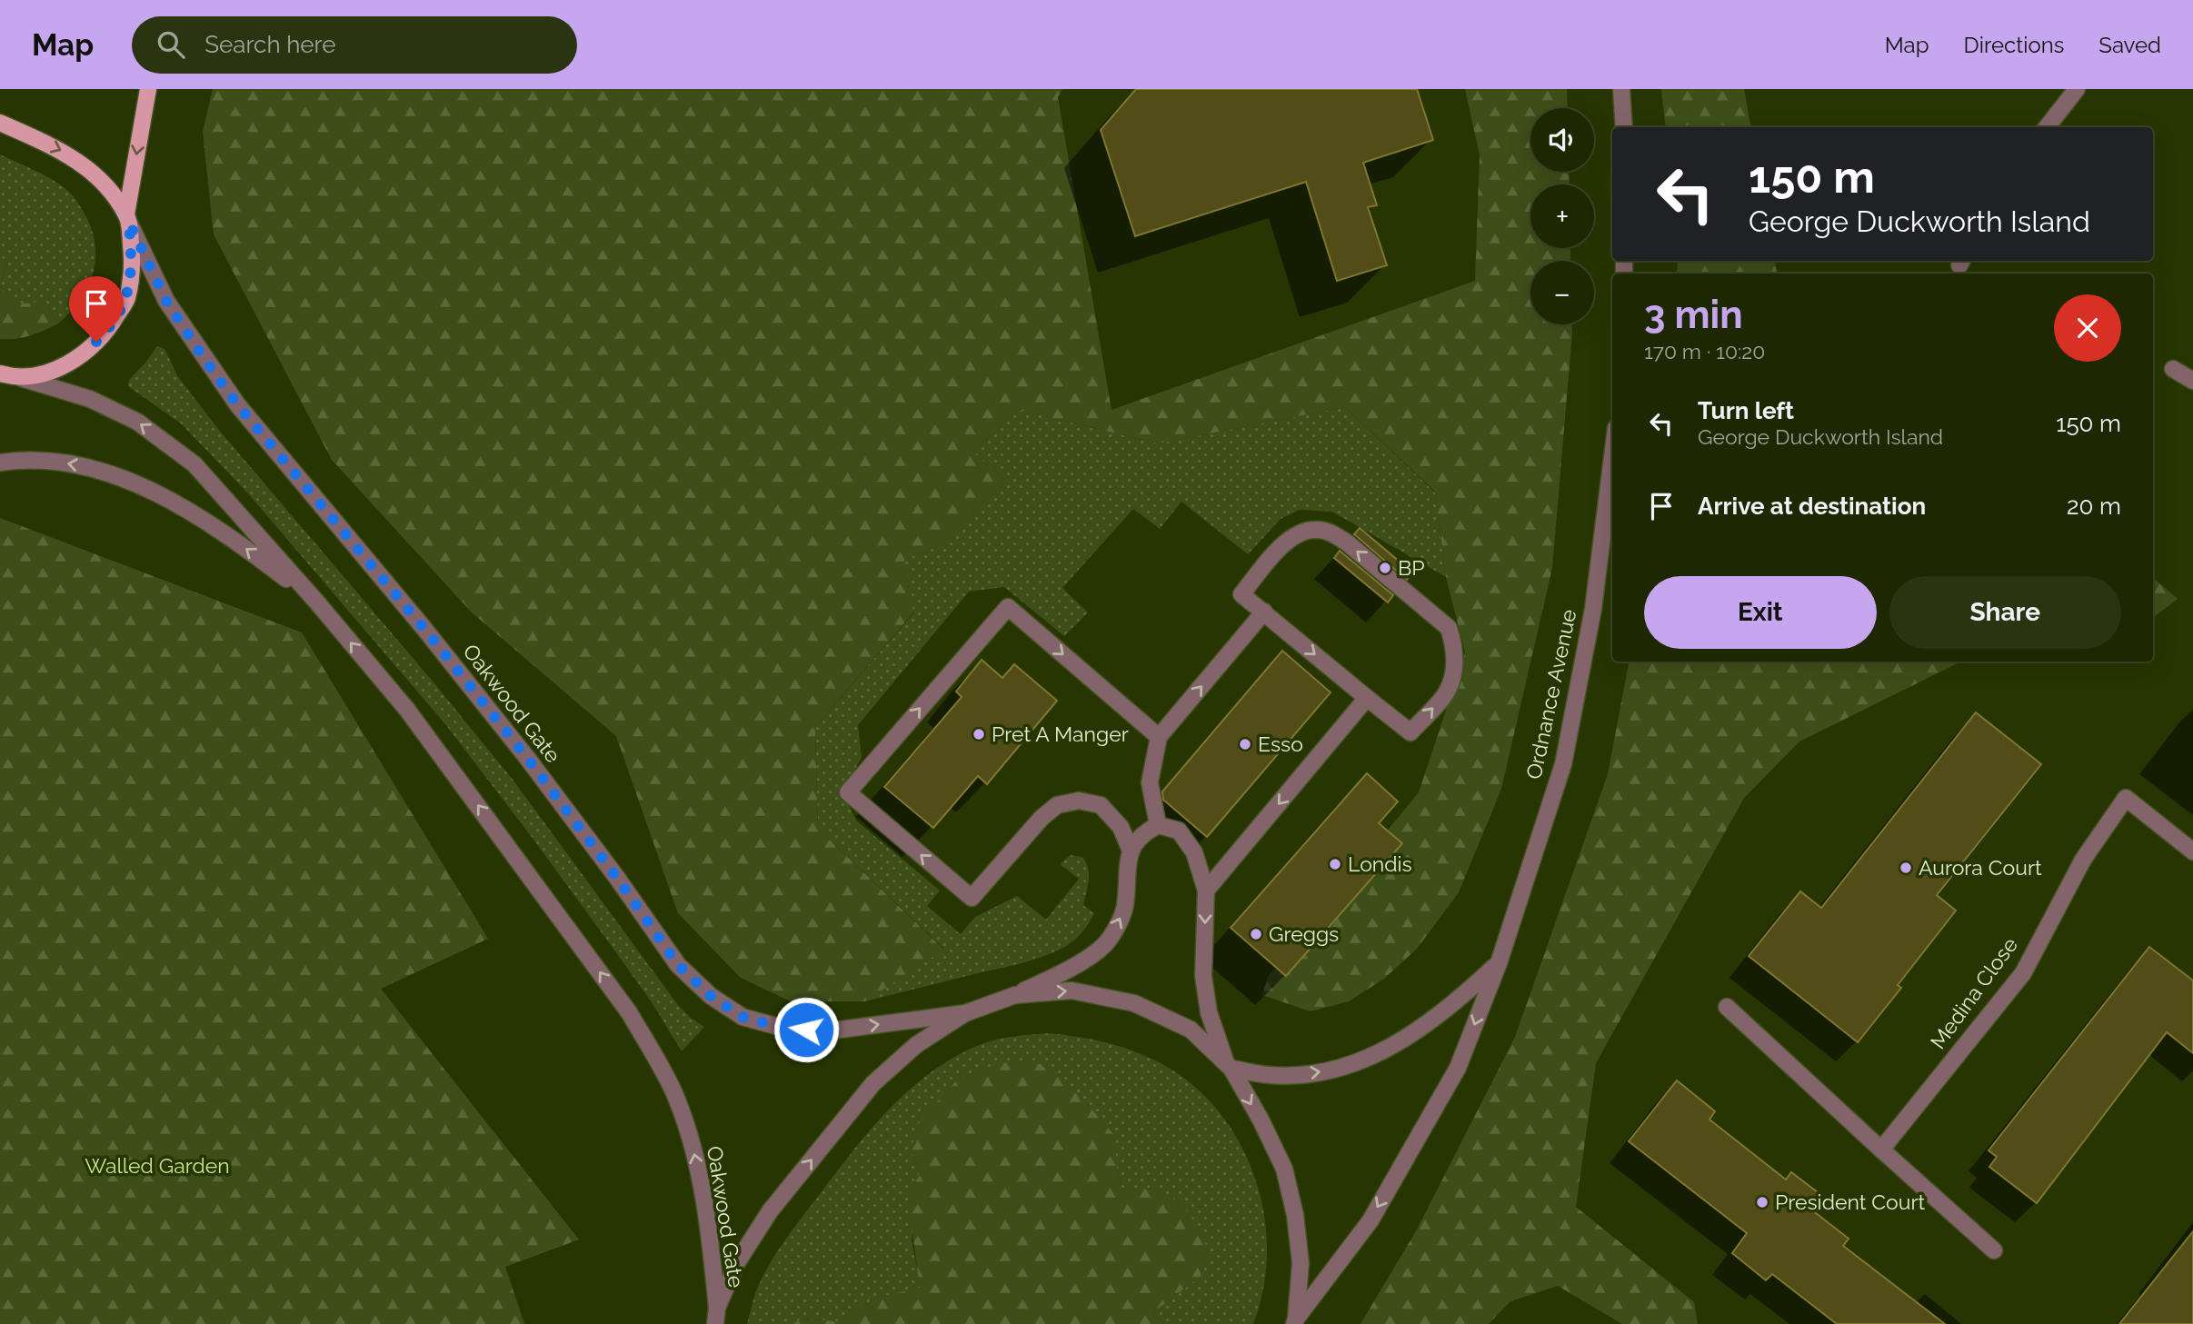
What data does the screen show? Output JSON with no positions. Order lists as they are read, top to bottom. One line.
{"streets":{"street":["Ordnance Avenue","Oakwood Gate","Medina Close"]},"parks":["Walled Garden"],"places":["BP","Pret A Manger","Esso","Londis","Aurora Court","Greggs","President Court"],"page":{"header":"Map","search":"Search here","nav":["Map","Directions","Saved"],"map_buttons":["+","−"],"turn":["150 m","George Duckworth Island"],"heading":["3 min","170 m · 10:20"],"list":[{"name":"Turn left","note":"George Duckworth Island","value":"150 m"},{"name":"Arrive at destination","value":"20 m"}],"buttons":["Exit","Share"]}}
